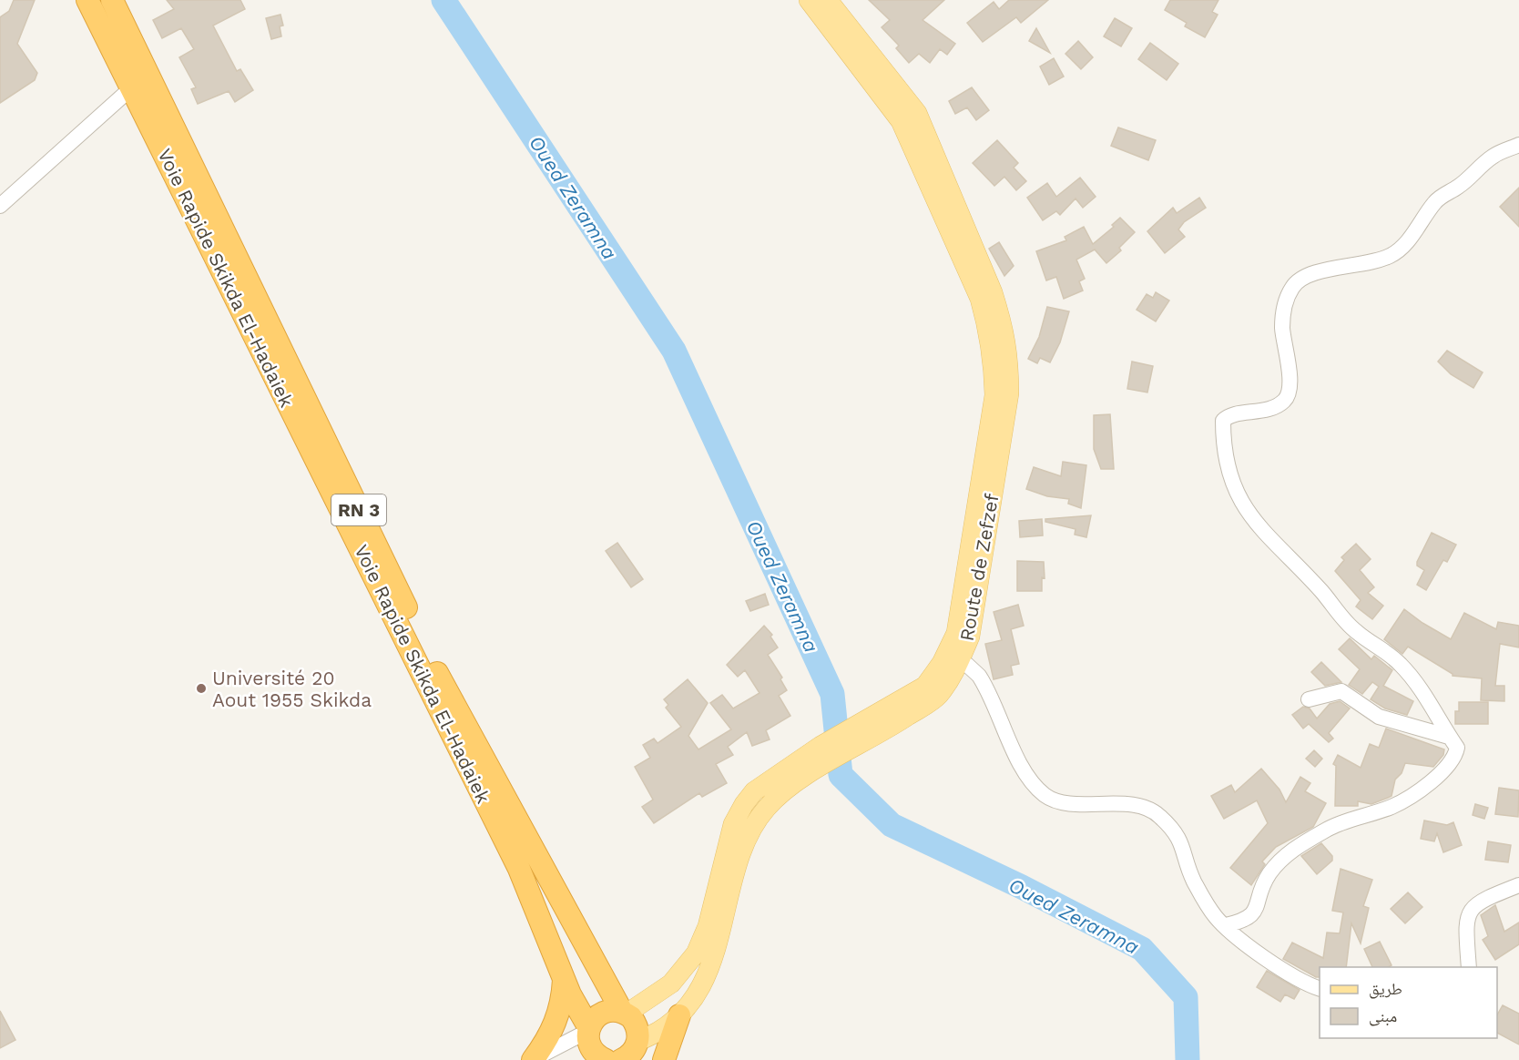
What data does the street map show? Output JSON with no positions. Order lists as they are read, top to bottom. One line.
{"streets":{"highway":["Voie Rapide Skikda El-Hadaiek","RN 3"],"main road":["Route de Zefzef"]},"crossings":[["Voie Rapide Skikda El-Hadaiek","Route de Zefzef"]],"water":["Oued Zeramna"],"places":["Université 20 Aout 1955 Skikda"],"legend":["طريق","مبنى"]}
